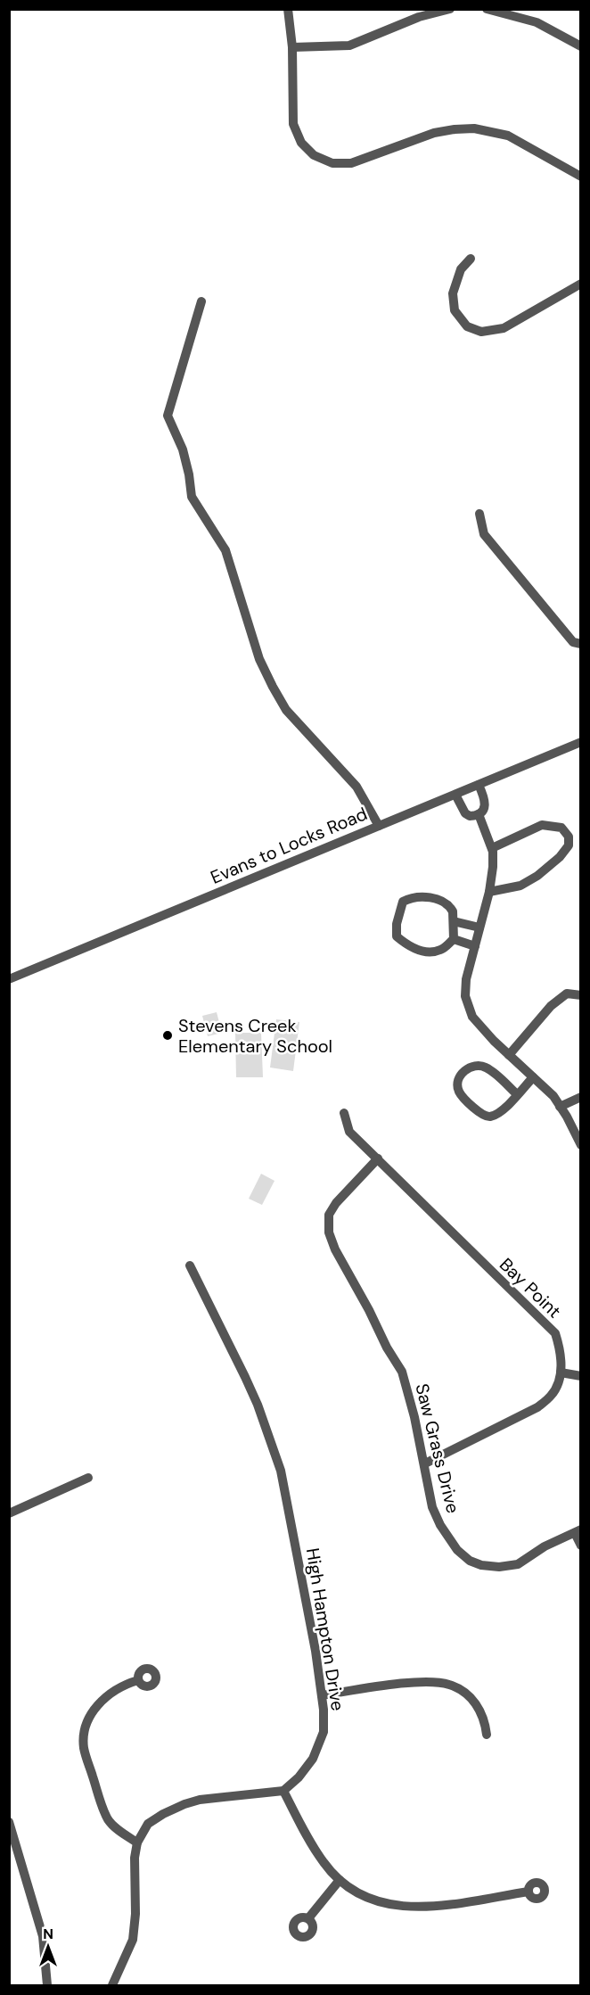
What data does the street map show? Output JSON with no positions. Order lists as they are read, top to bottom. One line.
{"streets":{"street":["Evans to Locks Road","Bay Point","Saw Grass Drive","High Hampton Drive"]},"crossings":[["Bay Point","Saw Grass Drive"]],"places":["Stevens Creek Elementary School"],"north":"top"}
